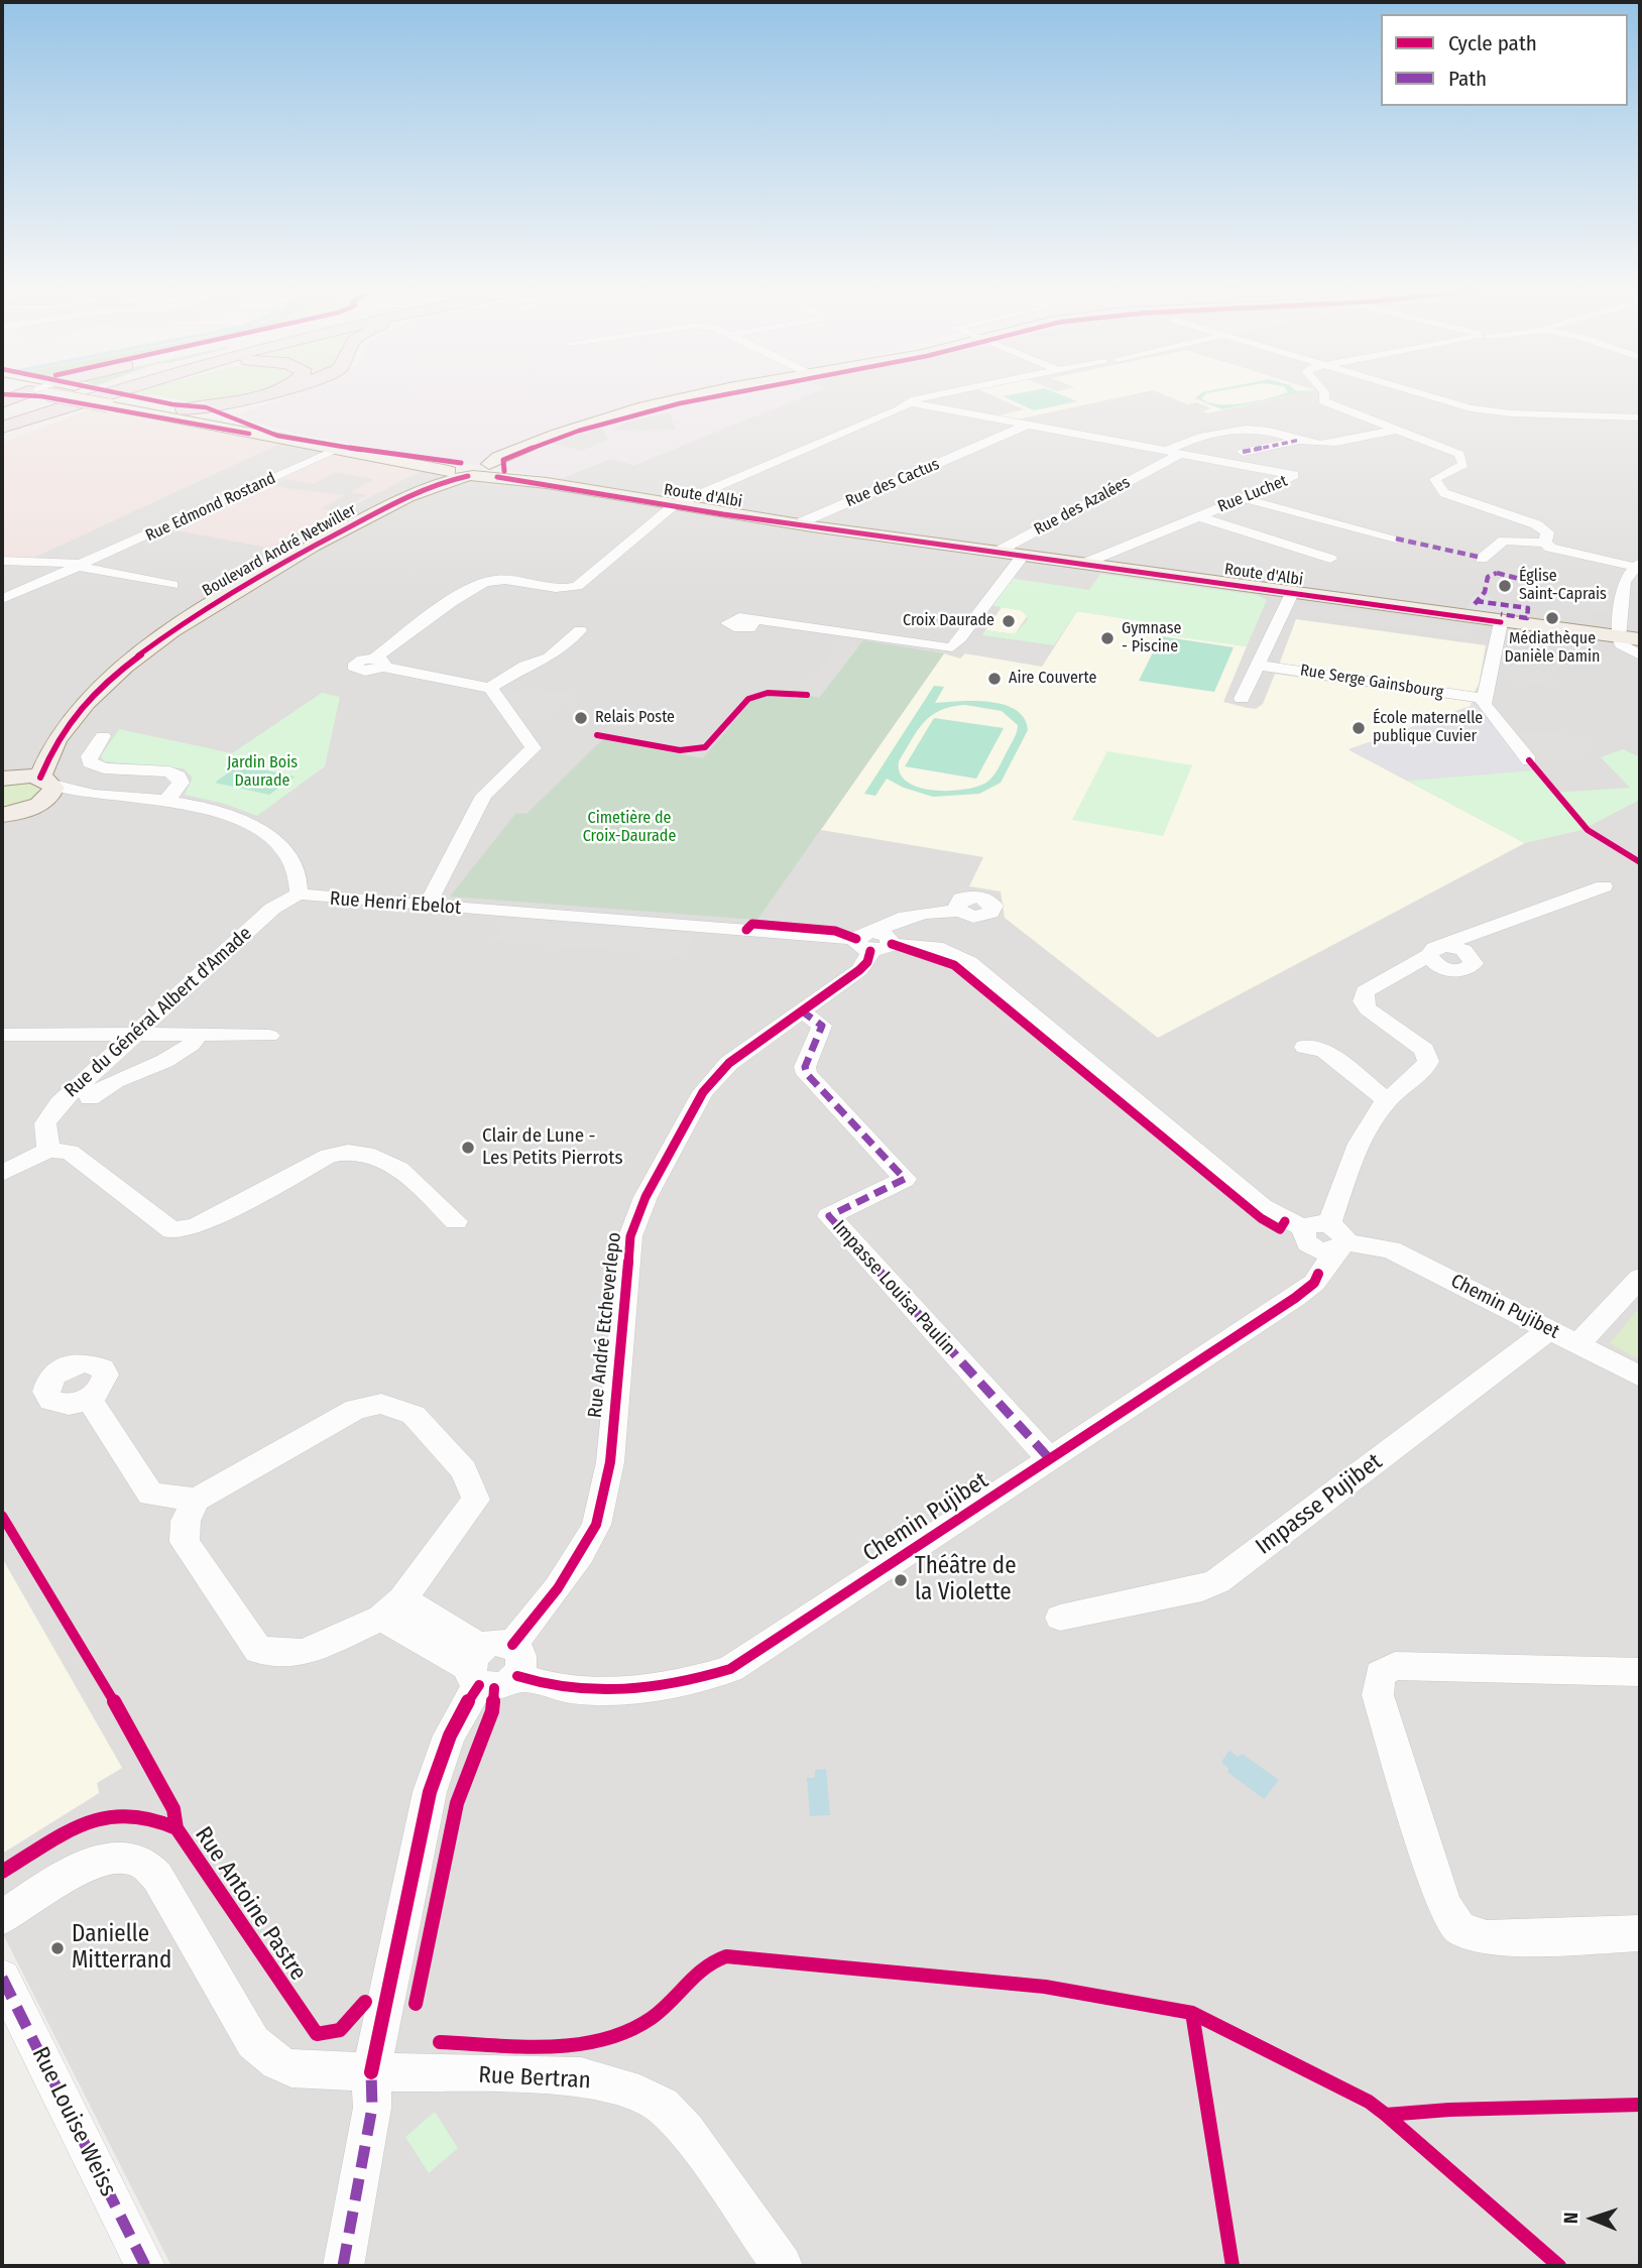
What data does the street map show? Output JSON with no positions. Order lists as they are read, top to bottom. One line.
{"streets":{"main road":["Route d'Albi","Boulevard André Netwiller"],"street":["Rue des Cactus","Rue Luchet","Rue des Azalées","Rue Edmond Rostand","Rue Serge Gainsbourg","Rue Henri Ebelot","Rue du Général Albert d'Amade","Impasse Louisa Paulin","Chemin Pujibet","Rue André Etcheverlepo","Impasse Pujibet","Rue Bertran","Rue Louise Weiss"],"cycle path":["Rue Antoine Pastre"]},"crossings":[["Rue des Cactus","Rue Luchet"],["Rue des Cactus","Route d'Albi"],["Rue Luchet","Route d'Albi"],["Rue Luchet","Rue des Azalées"],["Route d'Albi","Rue des Azalées"],["Route d'Albi","Rue Edmond Rostand"],["Route d'Albi","Boulevard André Netwiller"],["Rue Henri Ebelot","Rue du Général Albert d'Amade"],["Rue Henri Ebelot","Rue André Etcheverlepo"],["Impasse Louisa Paulin","Chemin Pujibet"],["Impasse Louisa Paulin","Rue André Etcheverlepo"],["Chemin Pujibet","Rue André Etcheverlepo"],["Chemin Pujibet","Impasse Pujibet"]],"parks":["Jardin Bois Daurade","Cimetière de Croix-Daurade"],"places":["Église Saint-Caprais","Médiathèque Danièle Damin","Croix Daurade","Gymnase - Piscine","Aire Couverte","Relais Poste","École maternelle publique Cuvier","Clair de Lune - Les Petits Pierrots","Théâtre de la Violette","Danielle Mitterrand"],"legend":["Cycle path","Path"],"north":"left"}
